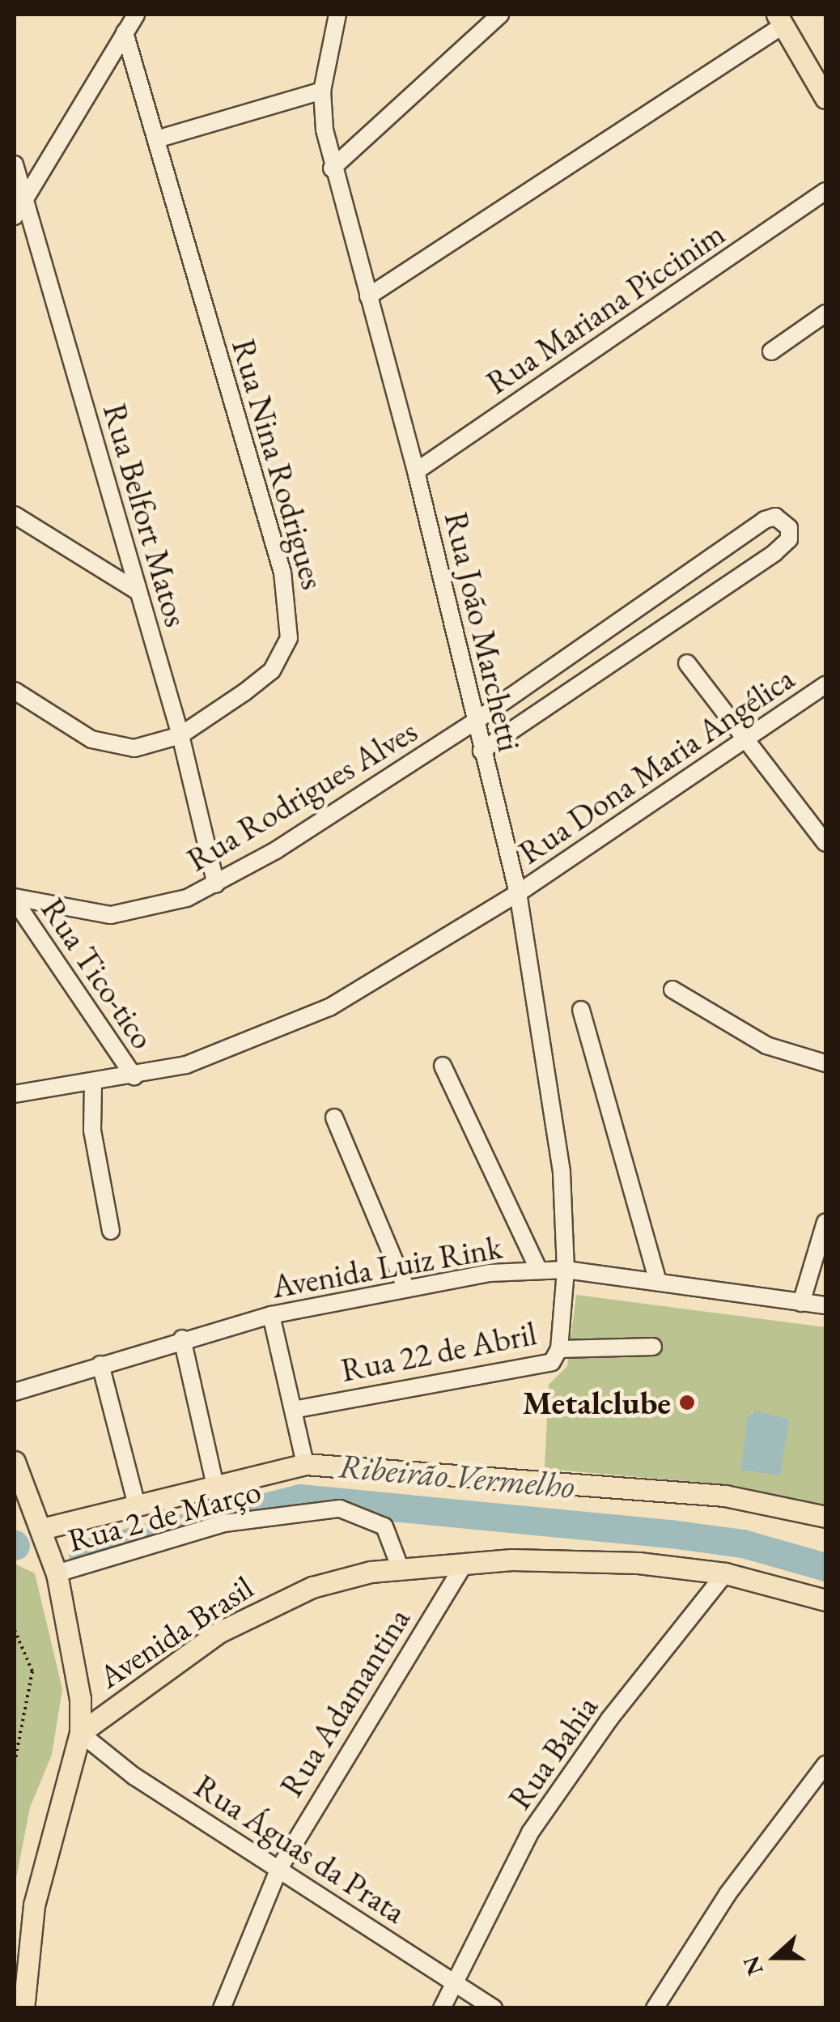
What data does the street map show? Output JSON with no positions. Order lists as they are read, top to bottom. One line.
{"streets":{"main road":["Avenida Brasil"],"street":["Rua Mariana Piccinim","Rua Nina Rodrigues","Rua Belfort Matos","Rua João Marchetti","Rua Dona Maria Angélica","Rua Rodrigues Alves","Rua Tico-tico","Avenida Luiz Rink","Rua 22 de Abril","Rua 2 de Março","Rua Adamantina","Rua Bahia","Rua Águas da Prata"]},"crossings":[["Rua Mariana Piccinim","Rua João Marchetti"],["Rua Nina Rodrigues","Rua Belfort Matos"],["Rua Belfort Matos","Rua Rodrigues Alves"],["Rua João Marchetti","Rua Dona Maria Angélica"],["Rua João Marchetti","Rua Rodrigues Alves"],["Rua João Marchetti","Avenida Luiz Rink"],["Rua João Marchetti","Rua 22 de Abril"],["Rua Dona Maria Angélica","Rua Tico-tico"],["Rua Rodrigues Alves","Rua Tico-tico"],["Avenida Luiz Rink","Rua 22 de Abril"],["Rua 2 de Março","Avenida Brasil"],["Avenida Brasil","Rua Adamantina"],["Avenida Brasil","Rua Bahia"],["Avenida Brasil","Rua Águas da Prata"],["Rua Adamantina","Rua Águas da Prata"],["Rua Bahia","Rua Águas da Prata"]],"water":["Ribeirão Vermelho"],"places":["Metalclube"],"north":"left"}
